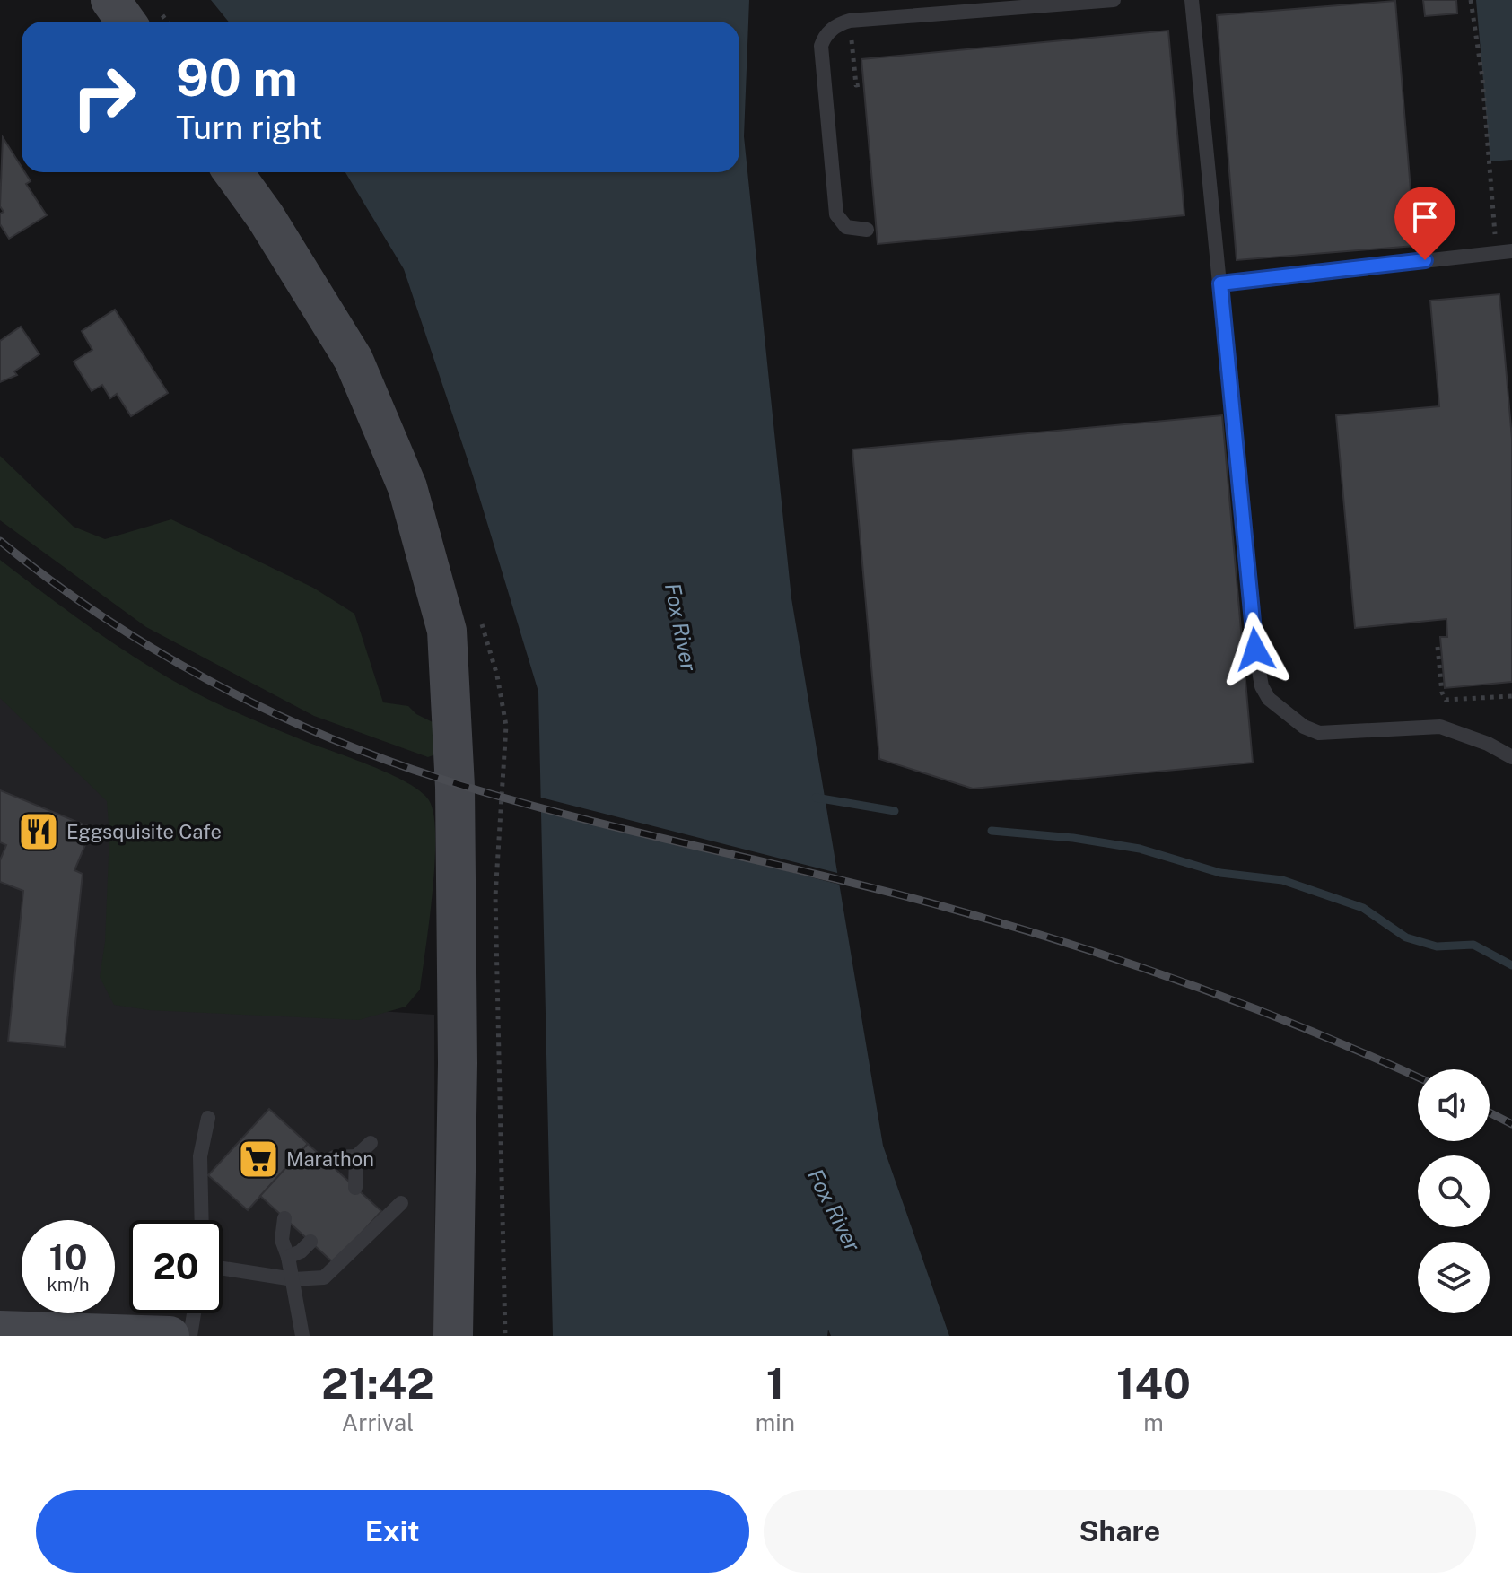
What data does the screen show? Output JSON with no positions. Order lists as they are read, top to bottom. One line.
{"water":["Fox River"],"places":{"restaurant":["Eggsquisite Cafe"],"supermarket":["Marathon"]},"page":{"turn":["90 m","Turn right"],"speed":"10 km/h","limit":"20","eta":["21:42","Arrival","1","min","140","m"],"buttons":["Exit","Share"]}}
